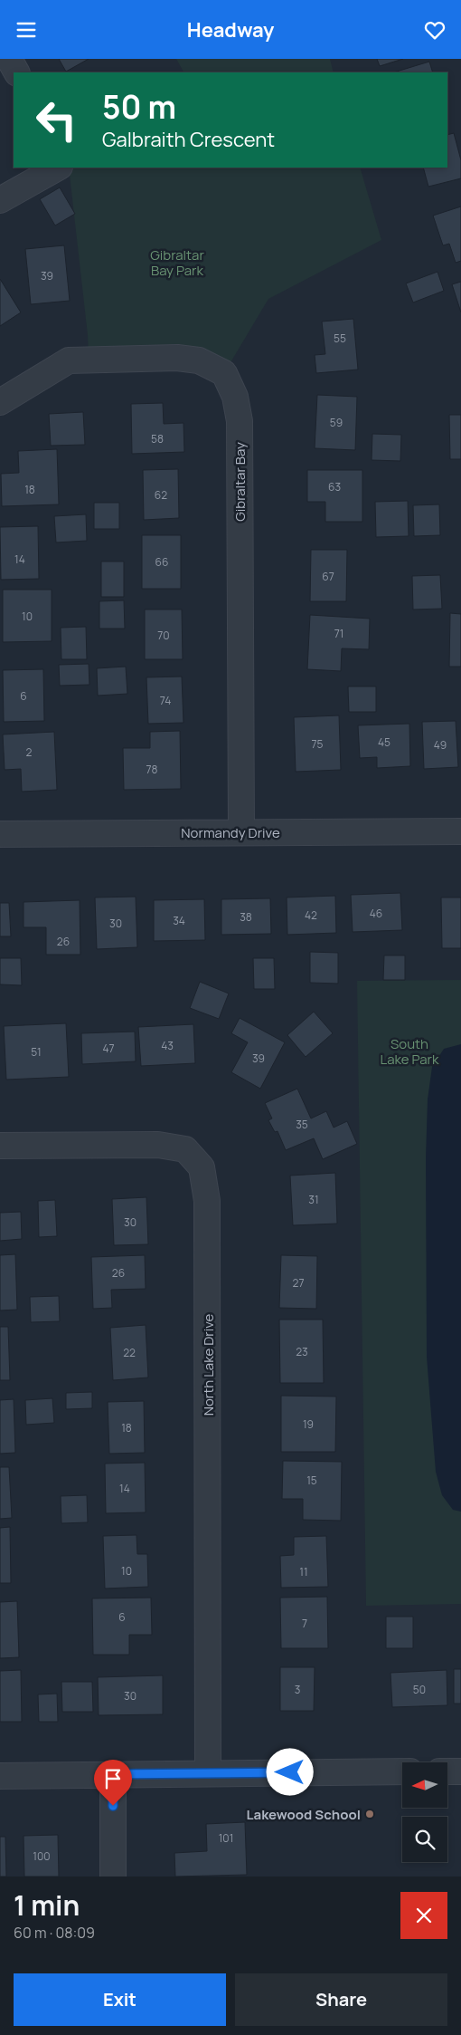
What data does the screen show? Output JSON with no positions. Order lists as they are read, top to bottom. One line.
{"streets":{"street":["Gibraltar Bay","Normandy Drive","North Lake Drive"]},"crossings":[["Gibraltar Bay","Normandy Drive"]],"parks":["Gibraltar Bay Park","South Lake Park"],"places":["Lakewood School"],"house_numbers":["39","55","59","58","63","18","62","14","66","67","10","71","70","6","74","45","75","49","2","78","46","42","38","34","30","26","43","47","51","39","35","31","30","26","27","23","22","19","18","15","14","10","11","6","7","3","50","30","101","100"],"north":"left","page":{"header":"Headway","turn":["50 m","Galbraith Crescent"],"heading":["1 min","60 m · 08:09"],"buttons":["Exit","Share"]}}
